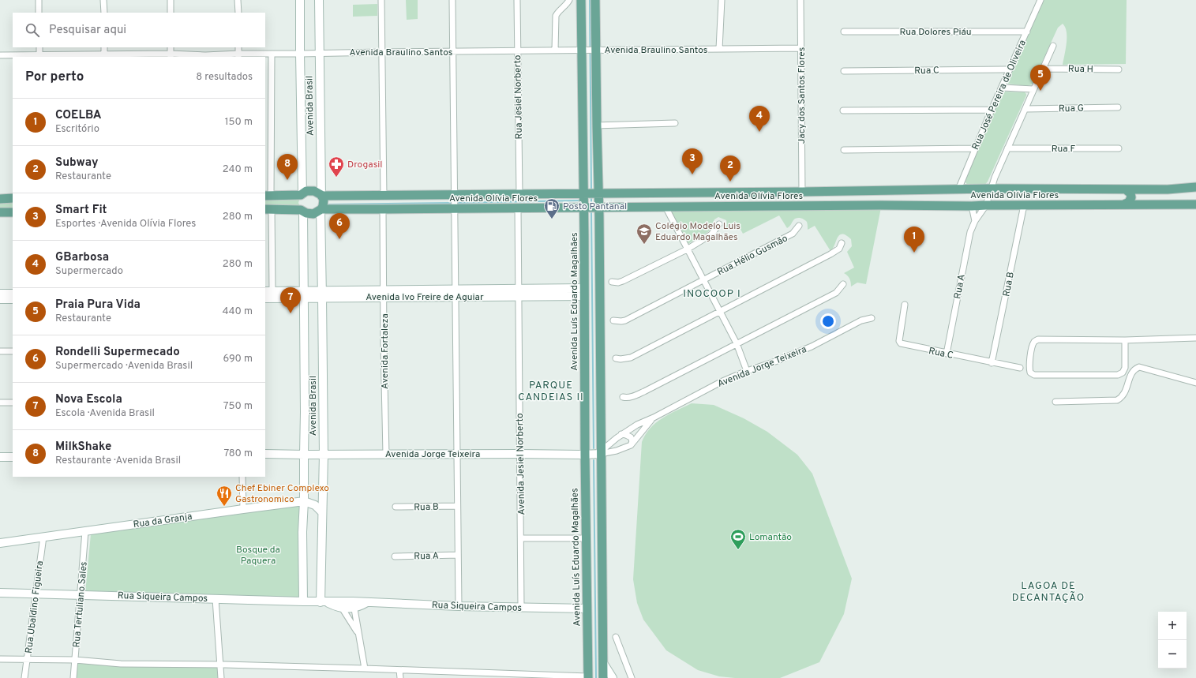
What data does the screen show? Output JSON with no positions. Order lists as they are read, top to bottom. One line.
{"streets":{"main road":["Avenida Brasil","Avenida Olívia Flores","Avenida Luís Eduardo Magalhães"],"street":["Rua Dolores Piáu","Avenida Braulino Santos","Rua H","Rua C","Rua José Pereira de Oliveira","Jacy dos Santos Flores","Rua Jesiel Norberto","Rua G","Rua F","Rua Hélio Gusmão","Rua B","Rua A","Avenida Ivo Freire de Aguiar","Avenida Fortaleza","Avenida Jorge Teixeira","Avenida Jesiel Norberto","Rua da Granja","Rua Siqueira Campos","Rua Tertuliano Sales","Rua Ubaldino Figueira"]},"crossings":[["Rua Dolores Piáu","Rua José Pereira de Oliveira"],["Avenida Braulino Santos","Jacy dos Santos Flores"],["Avenida Braulino Santos","Rua Jesiel Norberto"],["Avenida Braulino Santos","Avenida Brasil"],["Avenida Braulino Santos","Avenida Luís Eduardo Magalhães"],["Rua H","Rua A"],["Rua C","Rua José Pereira de Oliveira"],["Rua C","Rua B"],["Rua C","Rua A"],["Rua José Pereira de Oliveira","Avenida Olívia Flores"],["Jacy dos Santos Flores","Avenida Olívia Flores"],["Rua Jesiel Norberto","Avenida Olívia Flores"],["Avenida Brasil","Avenida Olívia Flores"],["Avenida Brasil","Avenida Ivo Freire de Aguiar"],["Avenida Brasil","Avenida Jorge Teixeira"],["Avenida Brasil","Rua da Granja"],["Avenida Brasil","Rua Siqueira Campos"],["Rua G","Rua A"],["Rua F","Rua A"],["Avenida Olívia Flores","Rua B"],["Avenida Olívia Flores","Rua A"],["Avenida Olívia Flores","Avenida Luís Eduardo Magalhães"],["Avenida Olívia Flores","Avenida Fortaleza"],["Avenida Olívia Flores","Avenida Jesiel Norberto"],["Avenida Ivo Freire de Aguiar","Avenida Luís Eduardo Magalhães"],["Avenida Ivo Freire de Aguiar","Avenida Fortaleza"],["Avenida Ivo Freire de Aguiar","Avenida Jesiel Norberto"],["Avenida Luís Eduardo Magalhães","Avenida Jorge Teixeira"],["Avenida Luís Eduardo Magalhães","Rua Siqueira Campos"],["Avenida Fortaleza","Avenida Jorge Teixeira"],["Avenida Jorge Teixeira","Avenida Jesiel Norberto"],["Avenida Jesiel Norberto","Rua Siqueira Campos"],["Rua da Granja","Rua Tertuliano Sales"],["Rua da Granja","Rua Ubaldino Figueira"],["Rua Siqueira Campos","Rua Tertuliano Sales"],["Rua Siqueira Campos","Rua Ubaldino Figueira"]],"districts":["INOCOOP I","PARQUE CANDEIAS II","LAGOA DE DECANTAÇÃO"],"parks":["Bosque da Paquera"],"places":{"pharmacy":["Drogasil"],"fuel station":["Posto Pantanal"],"school or university":["Colégio Modelo Luis Eduardo Magalhães"],"restaurant":["Chef Ebiner Complexo Gastronomico"],"sports":["Lomantão"]},"page":{"search":"Pesquisar aqui","heading":["Por perto","8 resultados"],"pins":["5","4","3","8","2","6","1","7"],"list":[{"mark":"1","name":"COELBA","note":"Escritório","value":"150 m"},{"mark":"2","name":"Subway","note":"Restaurante","value":"240 m"},{"mark":"3","name":"Smart Fit","note":"Esportes · Avenida Olívia Flores","value":"280 m"},{"mark":"4","name":"GBarbosa","note":"Supermercado","value":"280 m"},{"mark":"5","name":"Praia Pura Vida","note":"Restaurante","value":"440 m"},{"mark":"6","name":"Rondelli Supermecado","note":"Supermercado · Avenida Brasil","value":"690 m"},{"mark":"7","name":"Nova Escola","note":"Escola · Avenida Brasil","value":"750 m"},{"mark":"8","name":"MilkShake","note":"Restaurante · Avenida Brasil","value":"780 m"}],"map_buttons":["+","−"]}}
